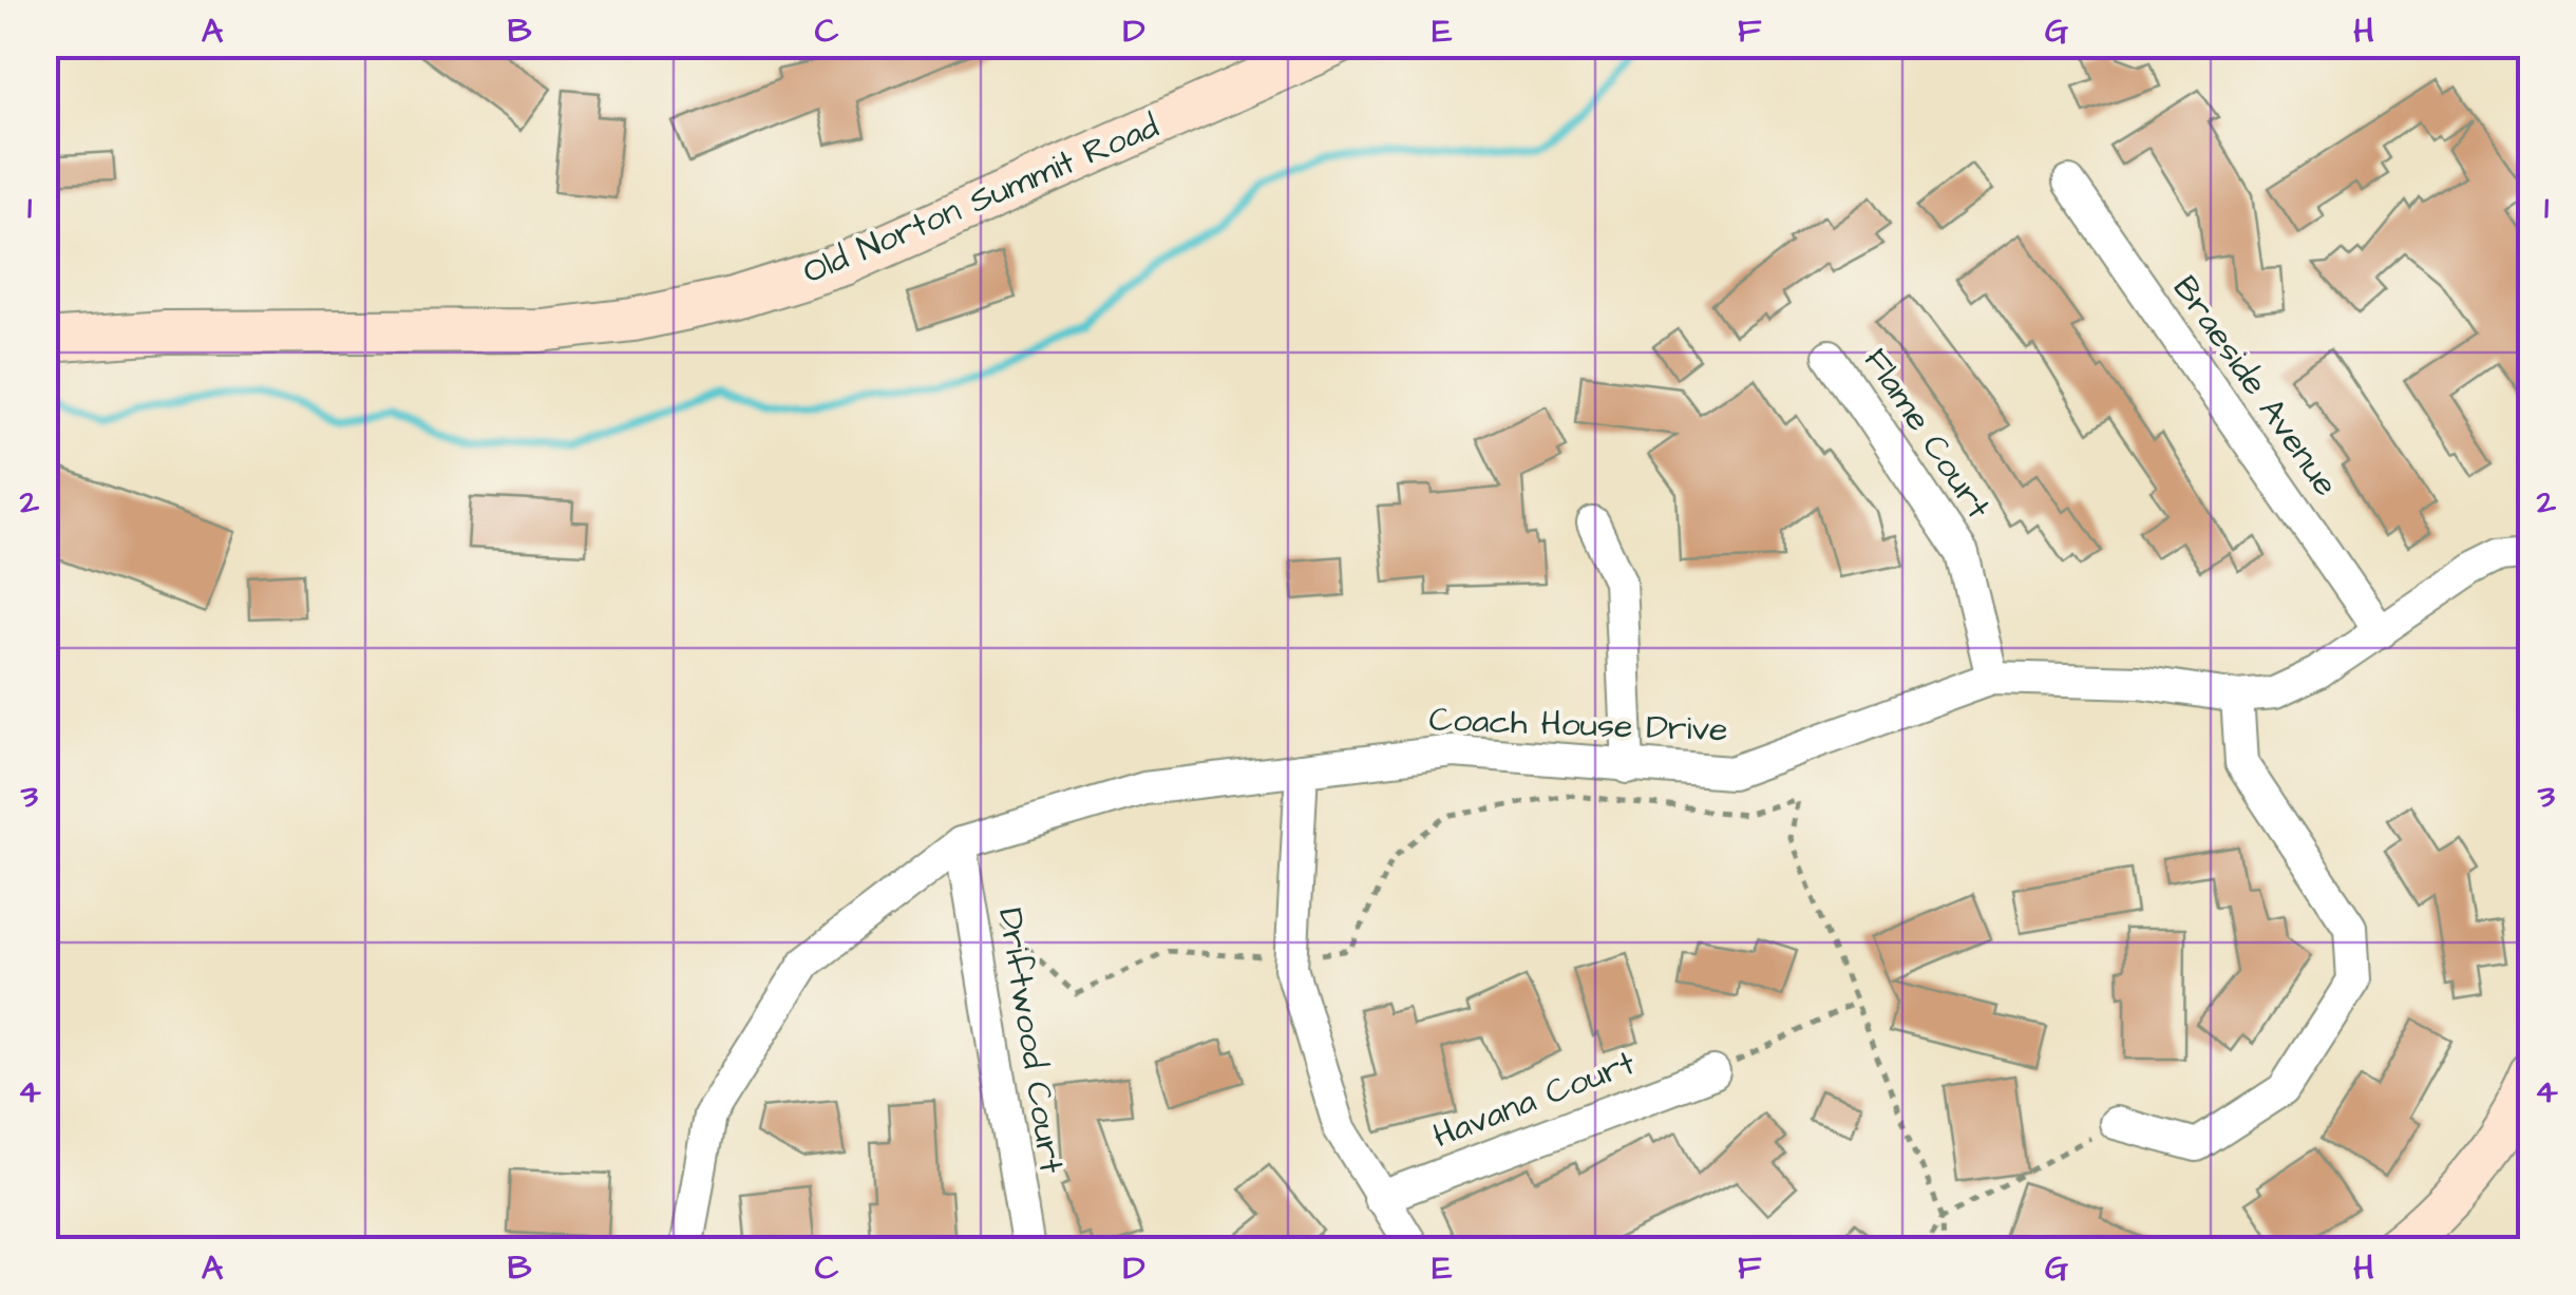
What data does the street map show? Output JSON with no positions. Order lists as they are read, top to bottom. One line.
{"streets":{"main road":["Old Norton Summit Road"],"street":["Braeside Avenue","Flame Court","Coach House Drive","Driftwood Court","Havana Court"]},"crossings":[["Braeside Avenue","Coach House Drive"],["Flame Court","Coach House Drive"],["Coach House Drive","Driftwood Court"]],"grid":{"columns":["A","B","C","D","E","F","G","H"],"rows":["1","2","3","4"]}}
